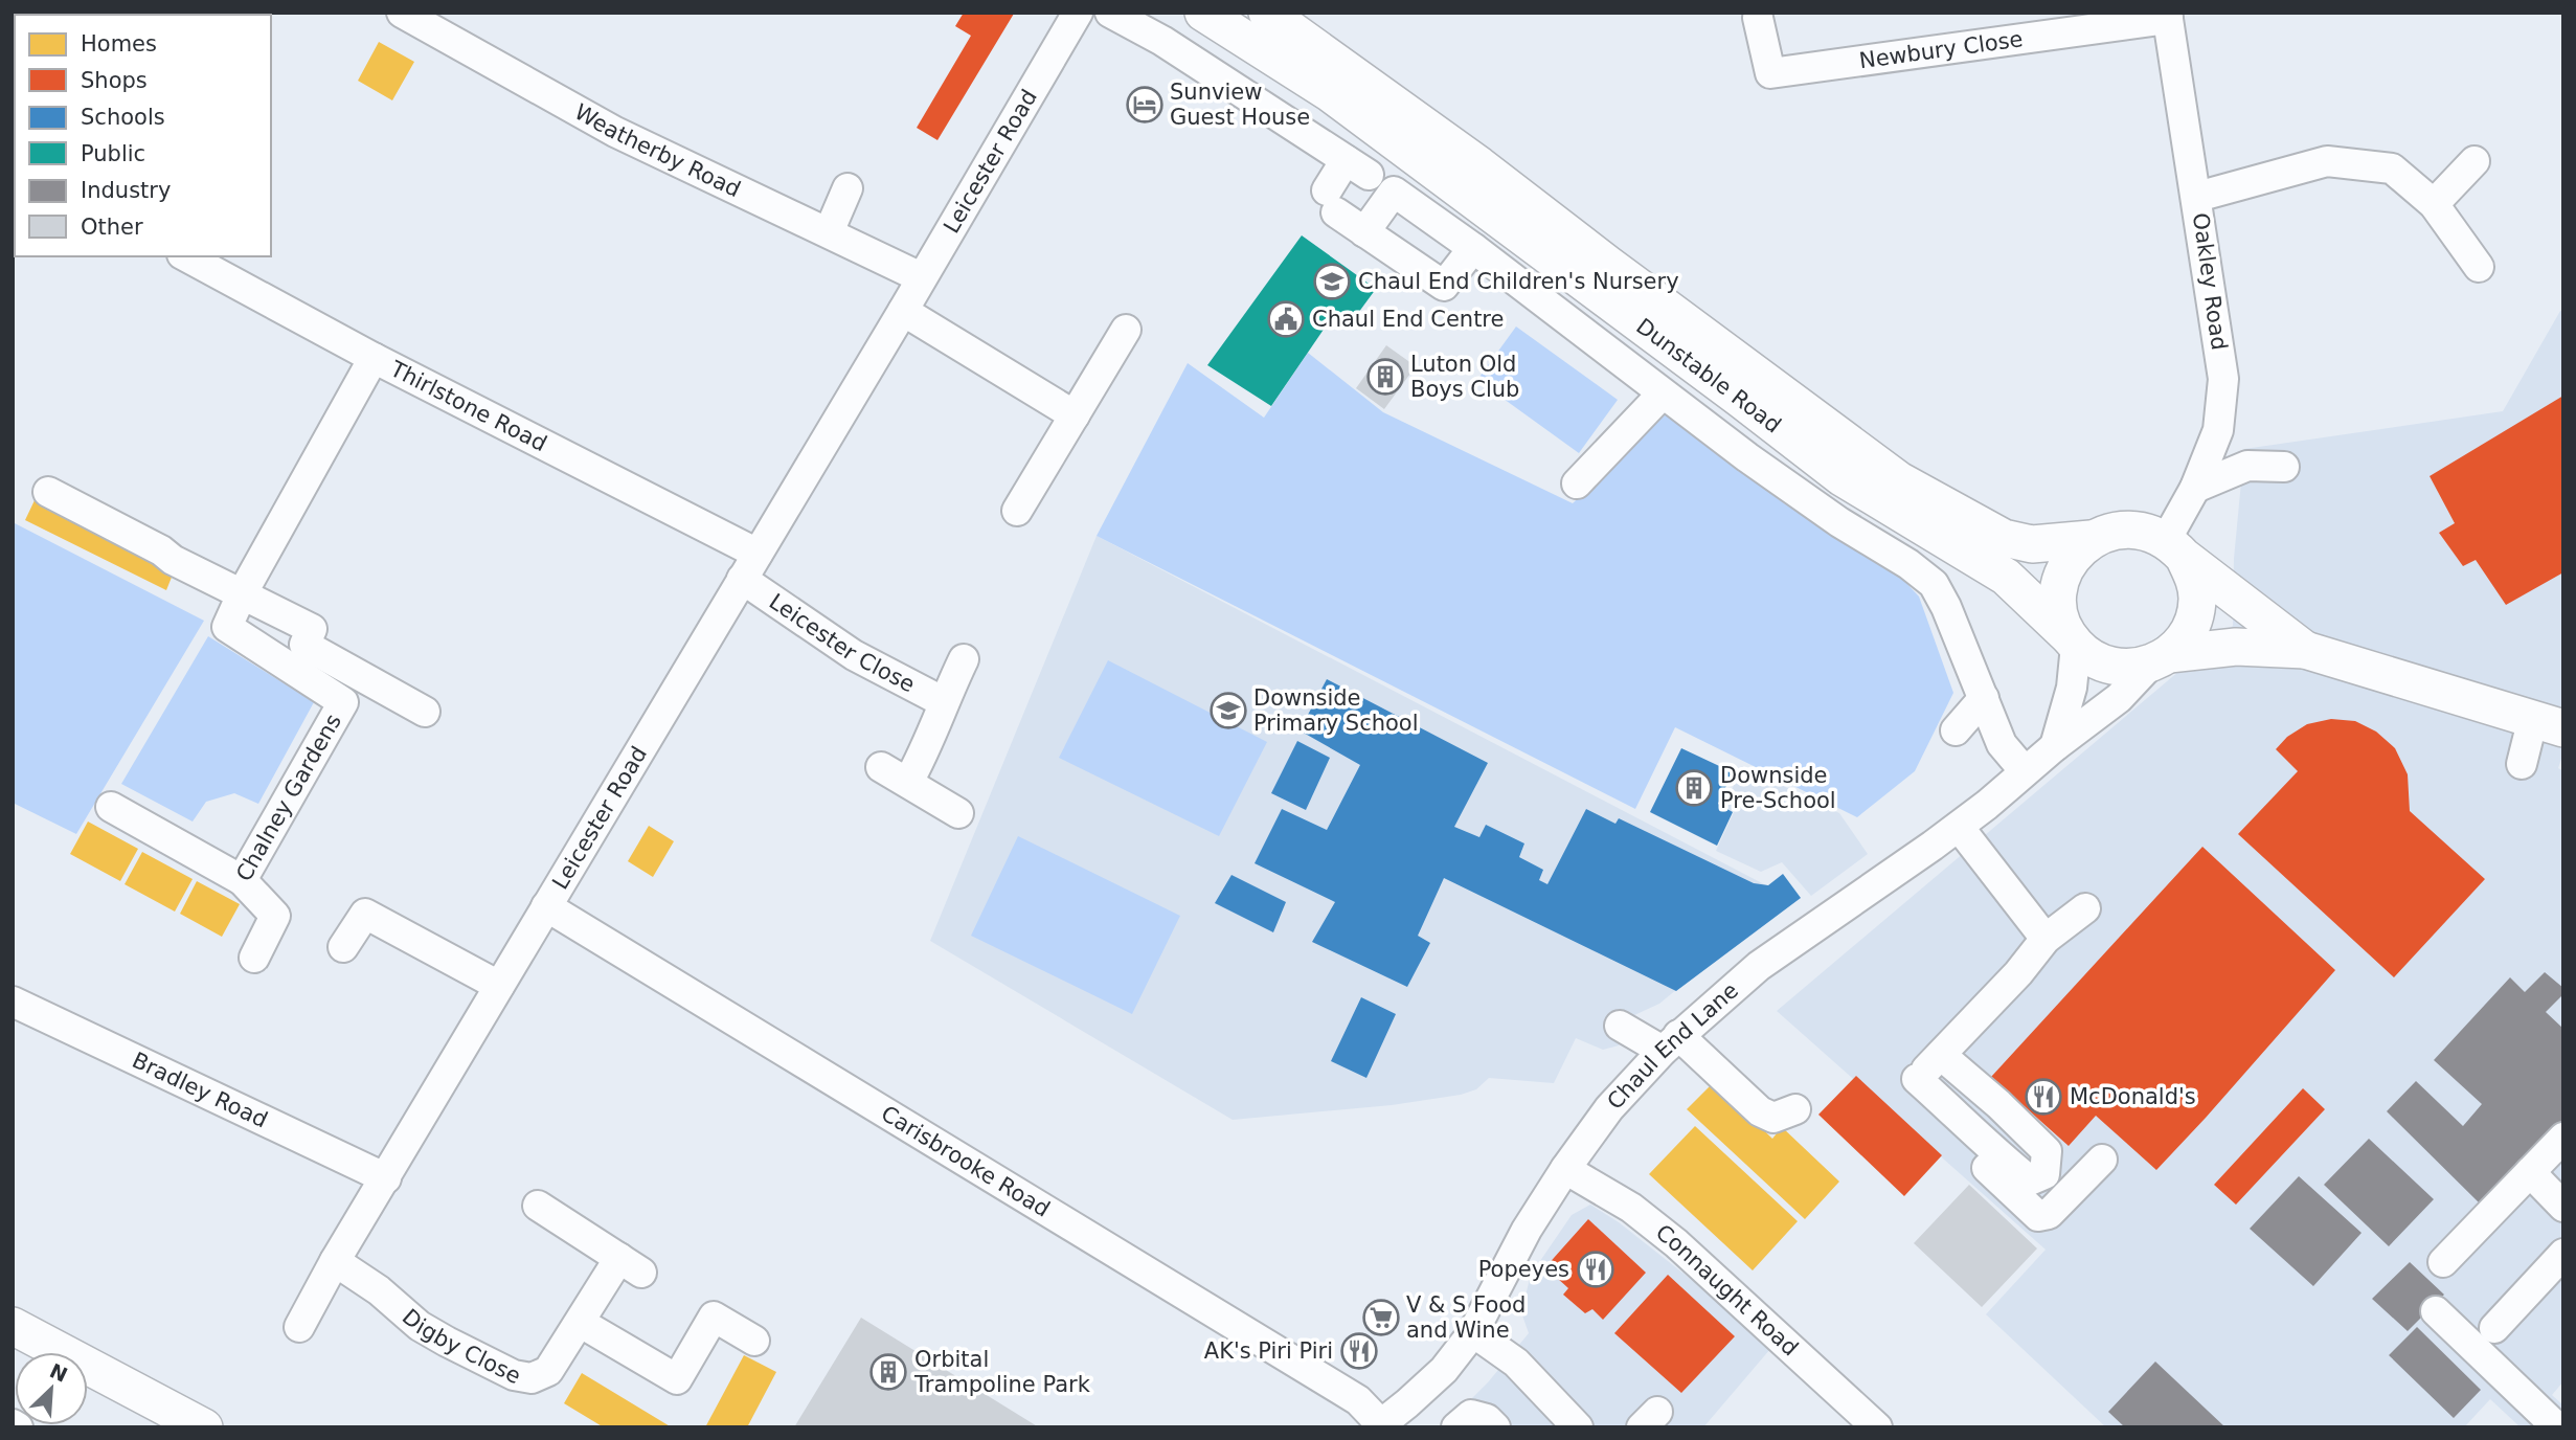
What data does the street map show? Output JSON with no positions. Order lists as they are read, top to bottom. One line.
{"streets":{"main road":["Dunstable Road"],"street":["Newbury Close","Weatherby Road","Leicester Road","Oakley Road","Thirlstone Road","Leicester Close","Chalney Gardens","Chaul End Lane","Bradley Road","Carisbrooke Road","Connaught Road","Digby Close"]},"crossings":[["Newbury Close","Oakley Road"],["Weatherby Road","Leicester Road"],["Leicester Road","Thirlstone Road"],["Leicester Road","Leicester Close"],["Leicester Road","Bradley Road"],["Leicester Road","Carisbrooke Road"],["Leicester Road","Digby Close"],["Oakley Road","Dunstable Road"],["Oakley Road","Chaul End Lane"],["Dunstable Road","Chaul End Lane"],["Thirlstone Road","Chalney Gardens"],["Chaul End Lane","Carisbrooke Road"],["Chaul End Lane","Connaught Road"]],"places":{"hotel":["Sunview Guest House"],"school or university":["Chaul End Children's Nursery","Downside Primary School"],"public building":["Chaul End Centre"],"building":["Luton Old Boys Club","Downside Pre-School","Orbital Trampoline Park"],"restaurant":["McDonald's","Popeyes","AK's Piri Piri"],"supermarket":["V & S Food and Wine"]},"legend":["Homes","Shops","Schools","Public","Industry","Other"],"north":"top right"}
